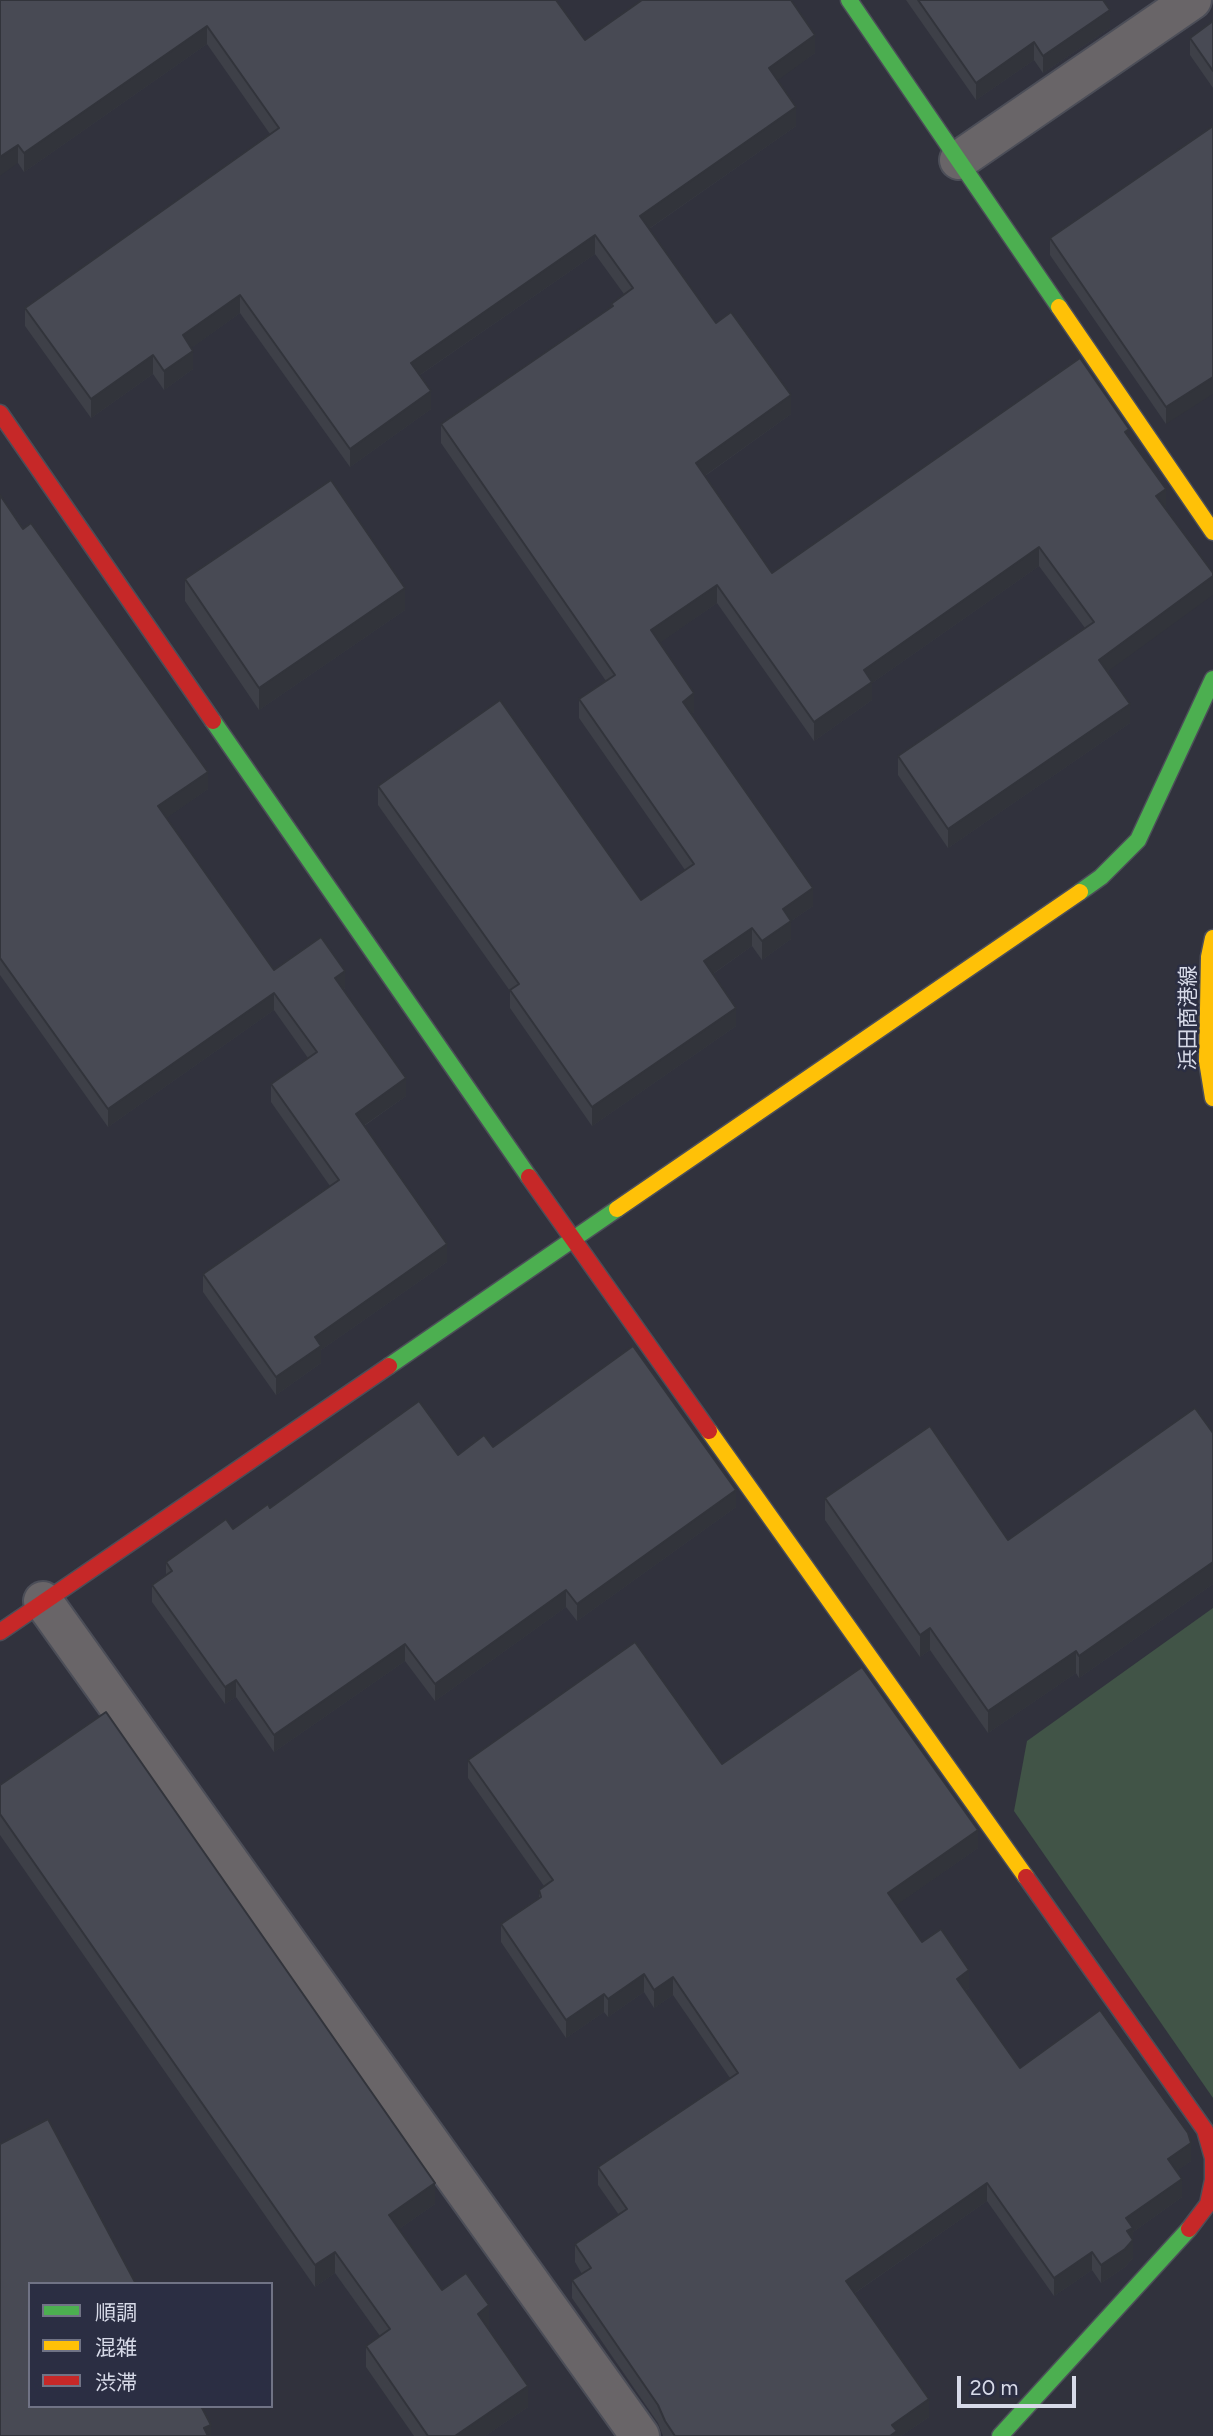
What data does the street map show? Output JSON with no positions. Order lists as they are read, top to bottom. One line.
{"streets":{"street":["浜田商港線"]},"legend":["順調","混雑","渋滞"],"scale_bar":"20 m"}
